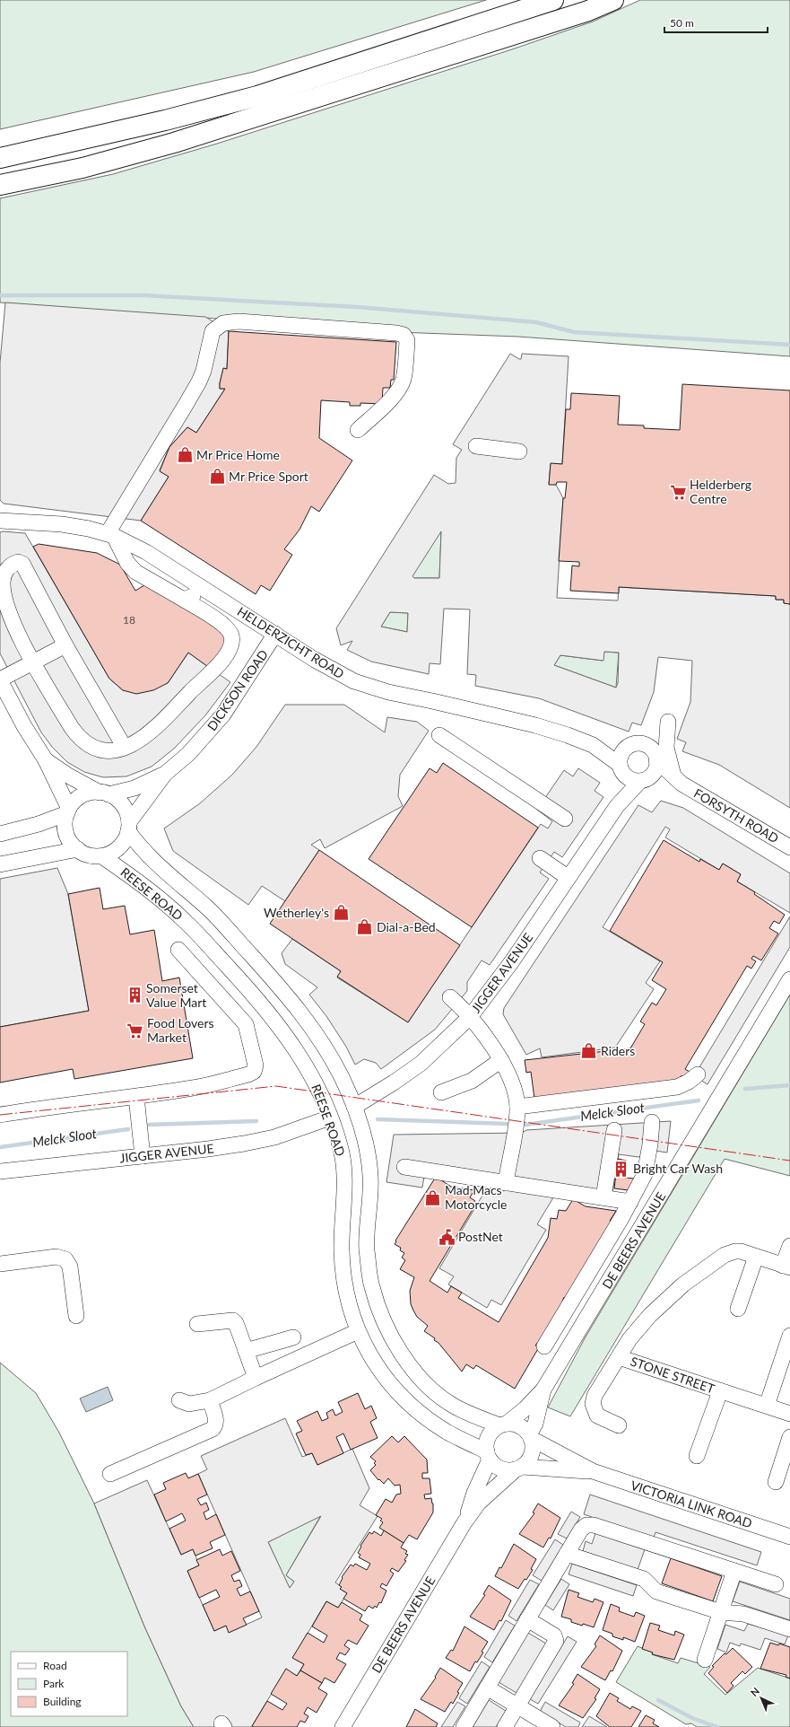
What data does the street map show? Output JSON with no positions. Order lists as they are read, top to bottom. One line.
{"streets":{"street":["HELDERZICHT ROAD","DICKSON ROAD","FORSYTH ROAD","REESE ROAD","JIGGER AVENUE","DE BEERS AVENUE","STONE STREET","VICTORIA LINK ROAD"]},"crossings":[["HELDERZICHT ROAD","DICKSON ROAD"],["HELDERZICHT ROAD","FORSYTH ROAD"],["HELDERZICHT ROAD","JIGGER AVENUE"],["DICKSON ROAD","REESE ROAD"],["FORSYTH ROAD","JIGGER AVENUE"],["REESE ROAD","JIGGER AVENUE"],["REESE ROAD","DE BEERS AVENUE"],["REESE ROAD","VICTORIA LINK ROAD"],["DE BEERS AVENUE","VICTORIA LINK ROAD"]],"water":["Melck Sloot"],"places":{"shop":["Mr Price Home","Mr Price Sport","Wetherley's","Dial-a-Bed","Riders","Mad Macs Motorcycle"],"supermarket":["Helderberg Centre","Food Lovers Market"],"building":["Somerset Value Mart","Bright Car Wash"],"public building":["PostNet"]},"house_numbers":["18"],"legend":["Road","Park","Building"],"scale_bar":"50 m","north":"top left"}
